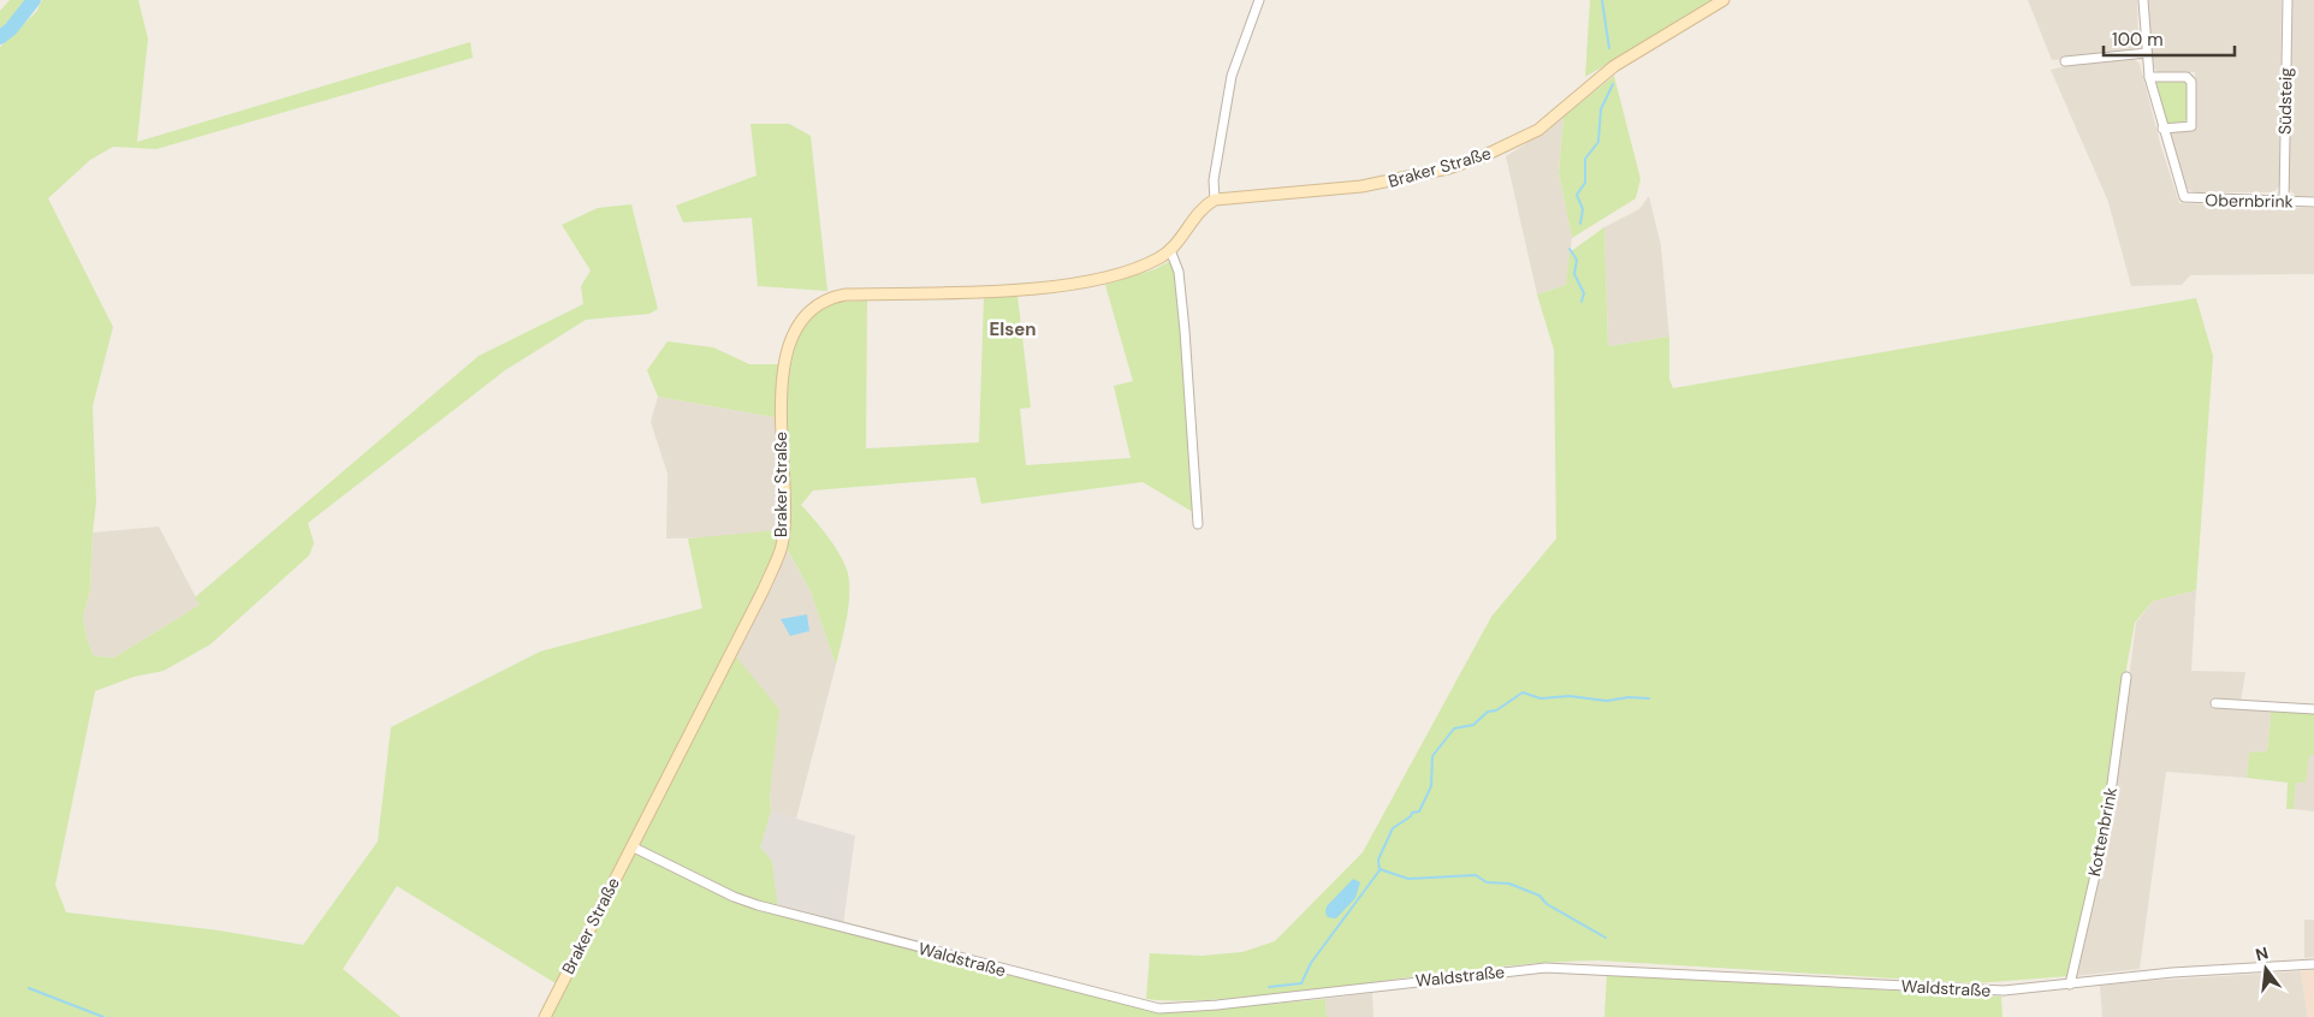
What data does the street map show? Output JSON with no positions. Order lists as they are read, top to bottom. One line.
{"streets":{"main road":["Braker Straße"],"street":["Südsteig","Obernbrink","Kottenbrink","Waldstraße"]},"crossings":[["Südsteig","Obernbrink"],["Braker Straße","Waldstraße"],["Kottenbrink","Waldstraße"]],"districts":["Elsen"],"scale_bar":"100 m","north":"top"}
